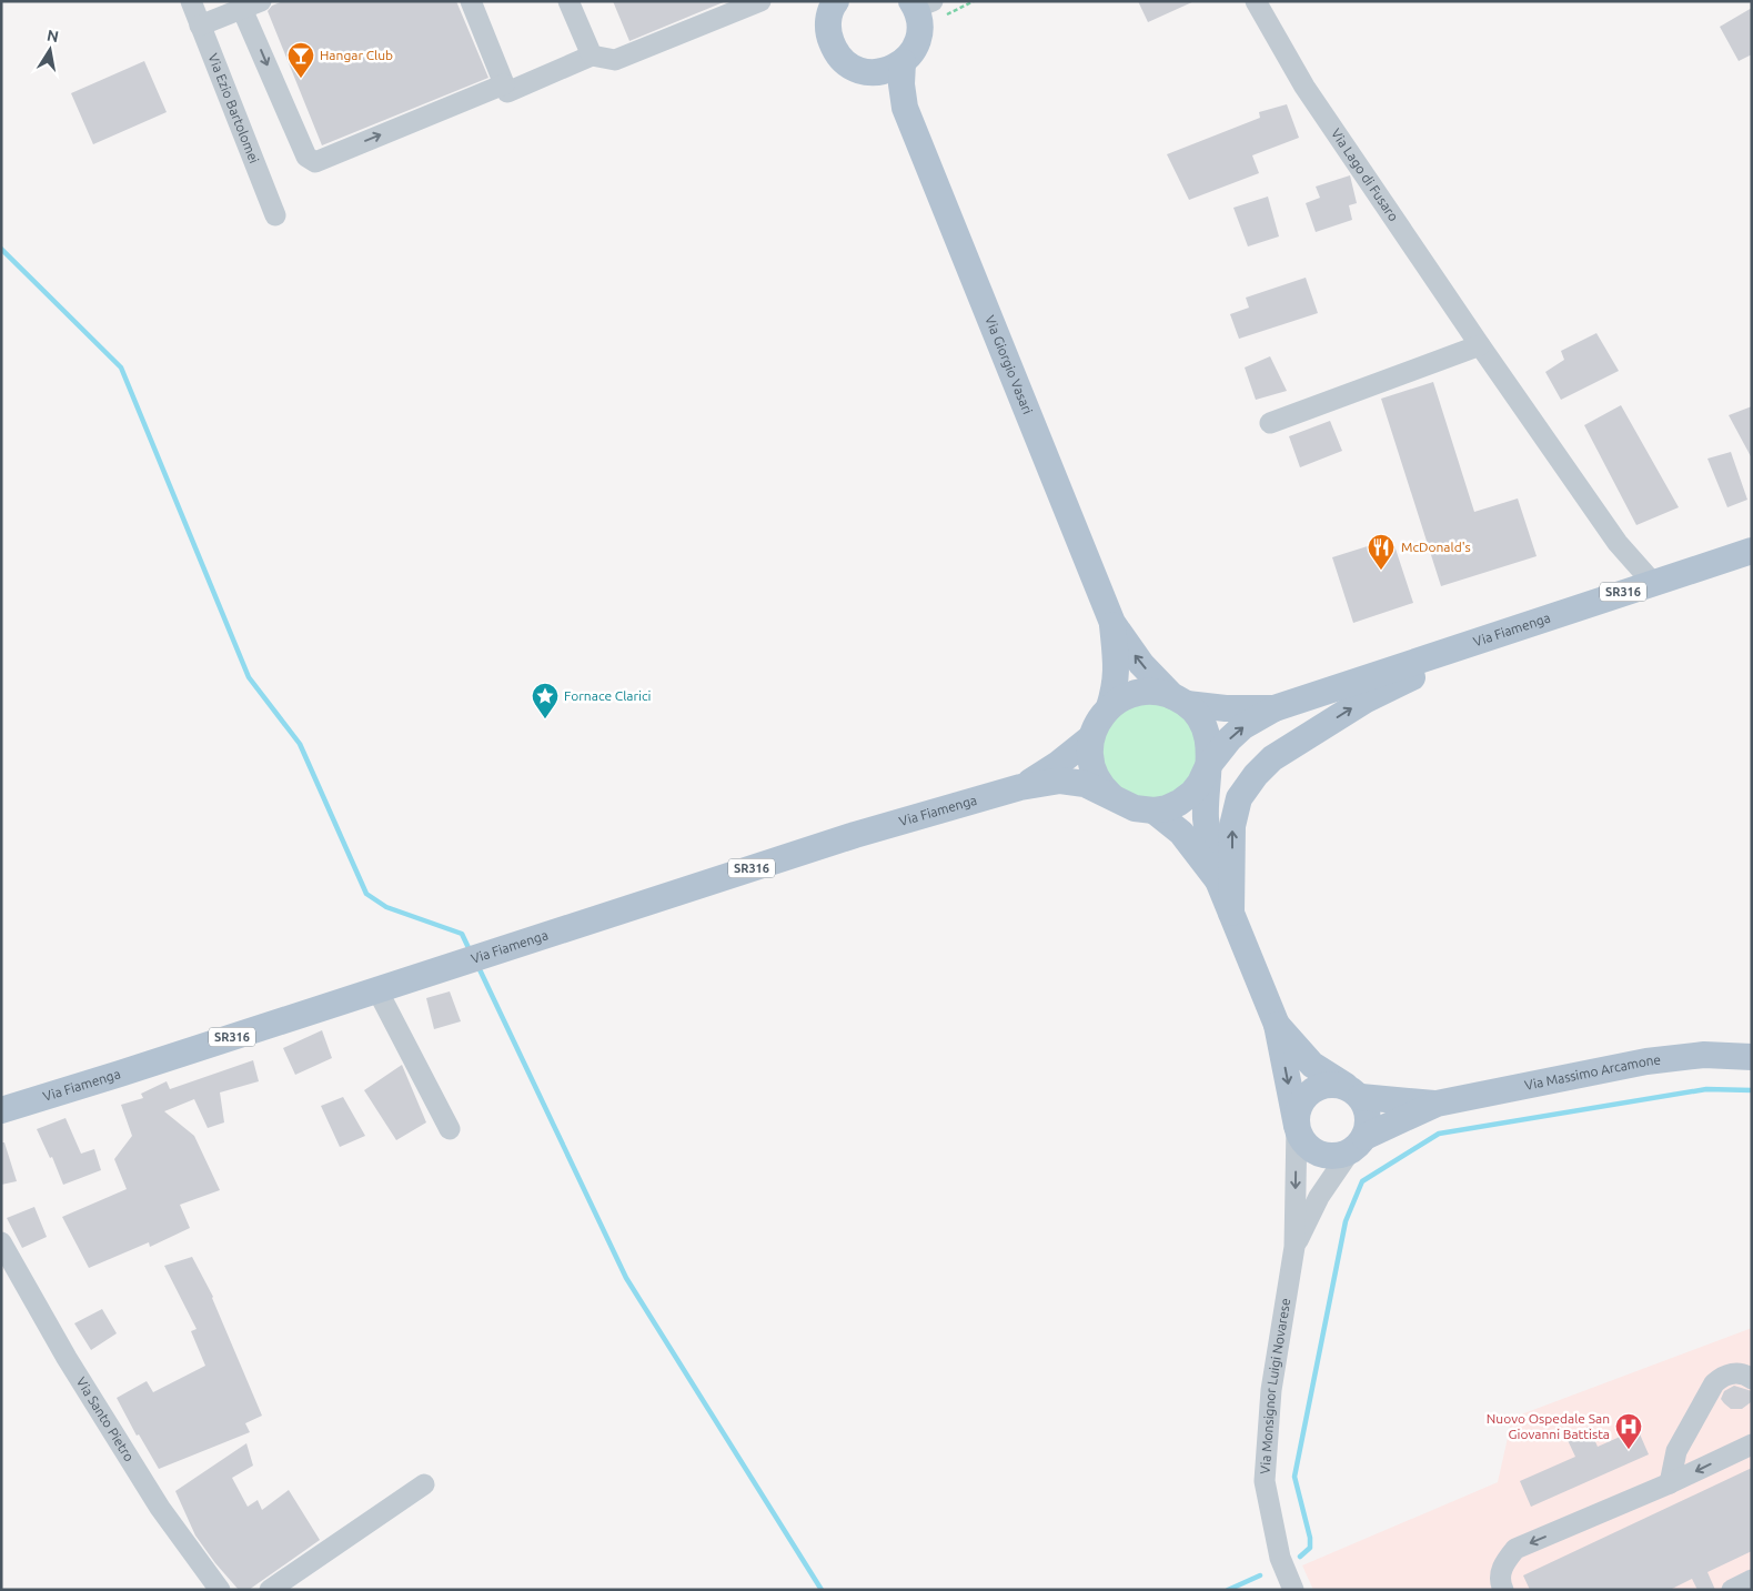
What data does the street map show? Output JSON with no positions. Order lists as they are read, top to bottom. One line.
{"streets":{"main road":["Via Giorgio Vasari","SR316","Via Fiamenga","Via Massimo Arcamone"],"street":["Via Ezio Bartolomei","Via Lago di Fusaro","Via Monsignor Luigi Novarese","Via Santo Pietro"]},"crossings":[["Via Lago di Fusaro","Via Fiamenga"],["Via Giorgio Vasari","Via Fiamenga"],["Via Massimo Arcamone","Via Monsignor Luigi Novarese"]],"places":{"bar":["Hangar Club"],"restaurant":["McDonald's"],"place":["Fornace Clarici"],"hospital":["Nuovo Ospedale San Giovanni Battista"]},"north":"top"}
